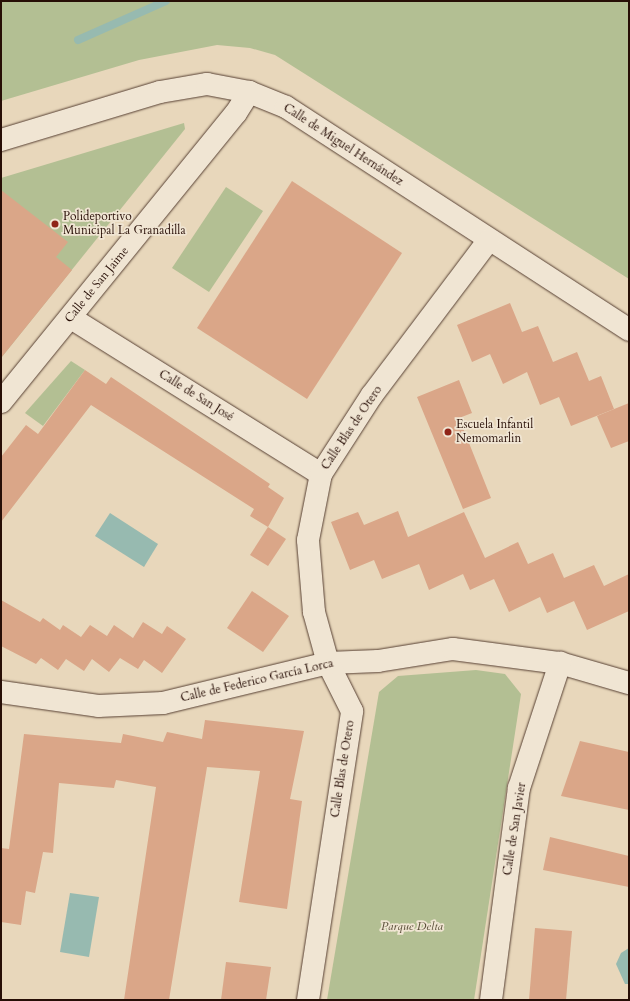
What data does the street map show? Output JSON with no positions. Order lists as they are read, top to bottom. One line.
{"streets":{"street":["Calle de Miguel Hernández","Calle de San Jaime","Calle de San José","Calle Blas de Otero","Calle de Federico García Lorca","Calle de San Javier"]},"crossings":[["Calle de Miguel Hernández","Calle de San Jaime"],["Calle de Miguel Hernández","Calle Blas de Otero"],["Calle de San Jaime","Calle de San José"],["Calle de San José","Calle Blas de Otero"],["Calle Blas de Otero","Calle de Federico García Lorca"],["Calle de Federico García Lorca","Calle de San Javier"]],"parks":["Parque Delta"],"places":["Polideportivo Municipal La Granadilla","Escuela Infantil Nemomarlin"]}
